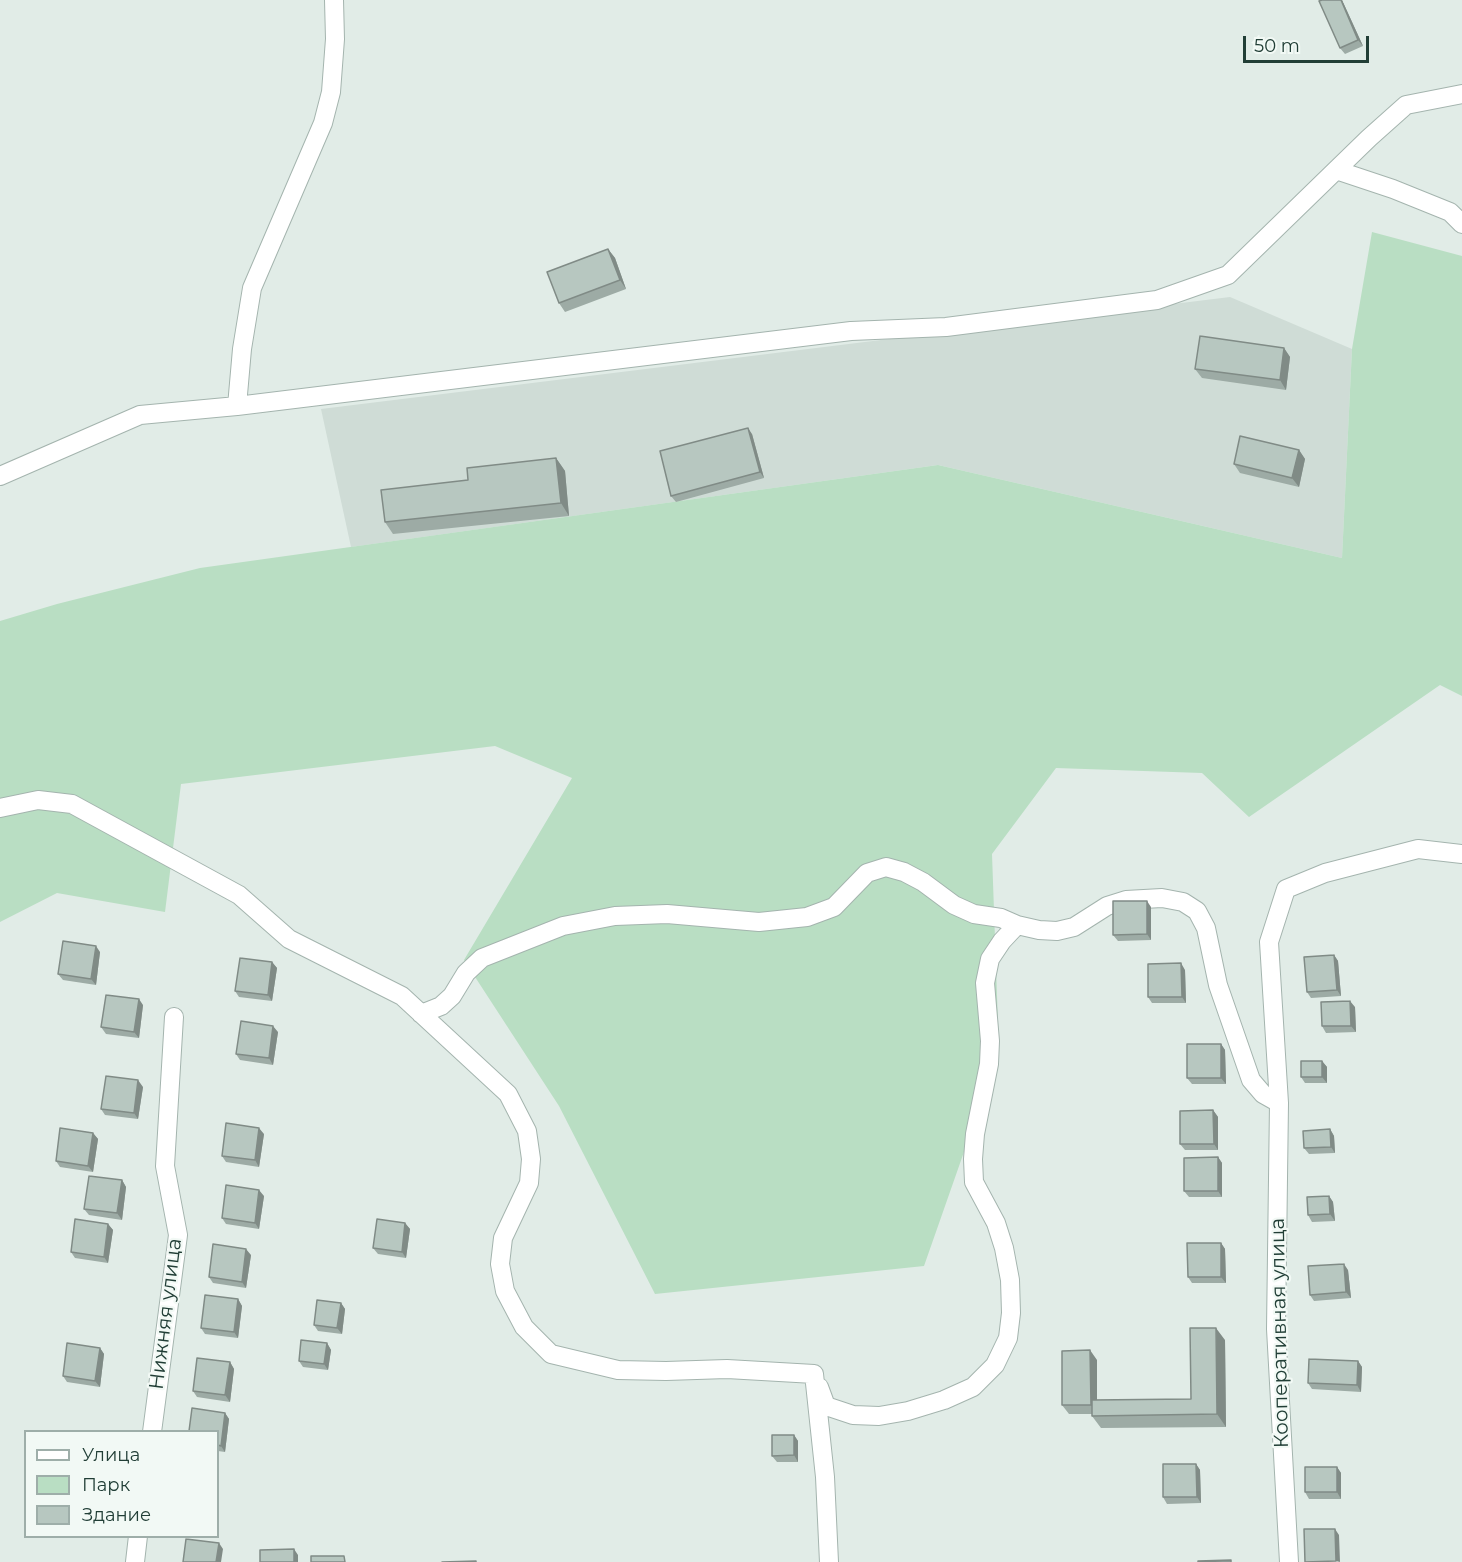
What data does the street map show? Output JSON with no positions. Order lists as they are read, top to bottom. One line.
{"streets":{"street":["Нижняя улица","Кооперативная улица"]},"legend":["Улица","Парк","Здание"],"scale_bar":"50 m"}
